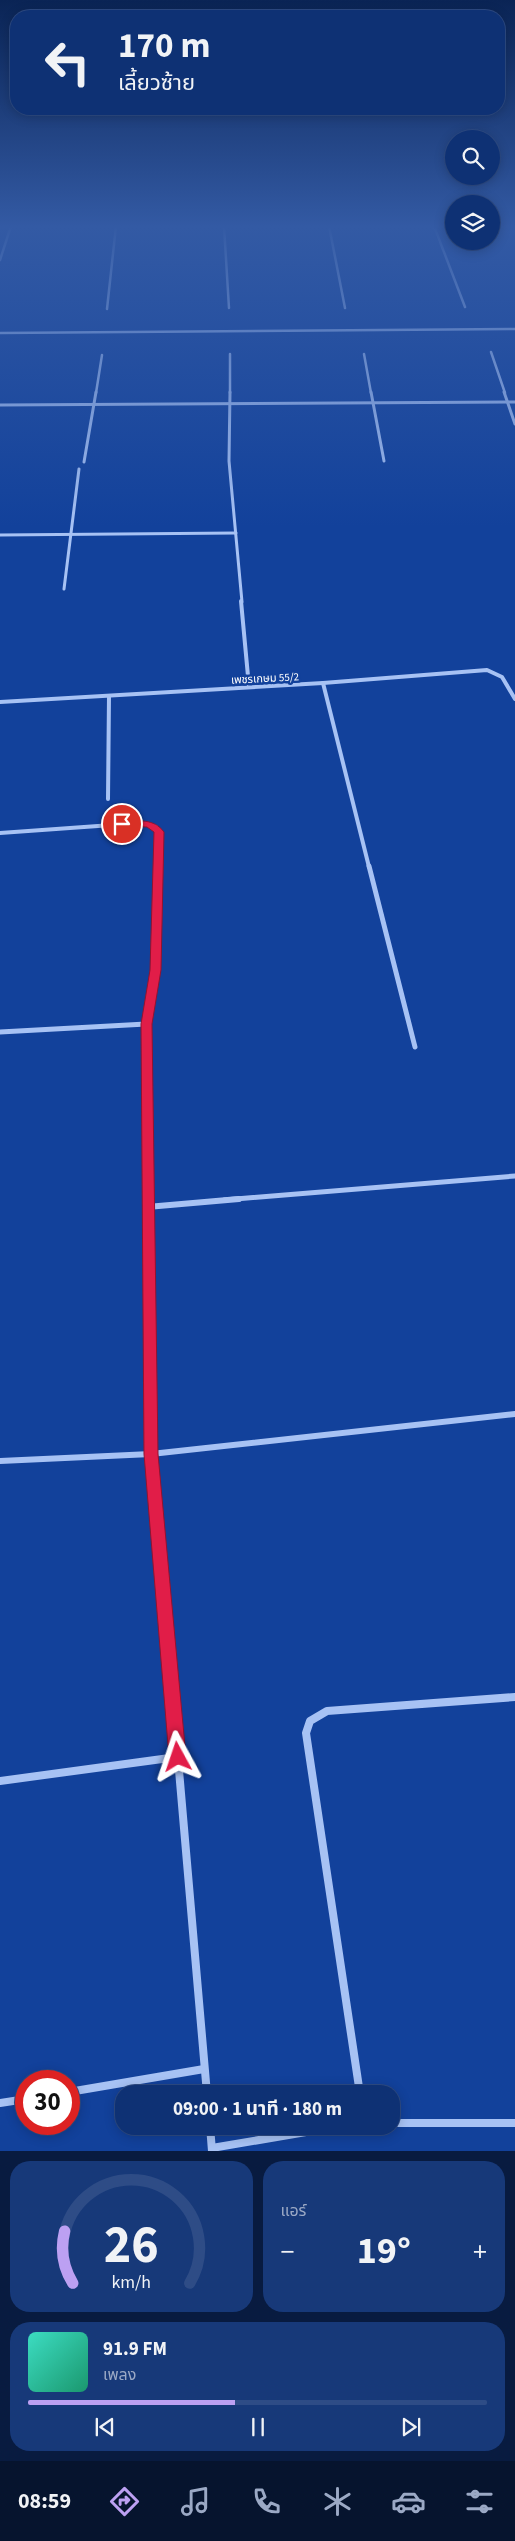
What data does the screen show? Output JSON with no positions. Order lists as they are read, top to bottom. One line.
{"streets":{"street":["เพชรเกษม 55/2"]},"page":{"turn":["170 m","เลี้ยวซ้าย"],"limit":"30","trip":"09:00 · 1 นาที · 180 m","tile":"แอร์","heat":["−","19°","+"],"song":["91.9 FM","เพลง"],"tabs":"08:59","gauge":["26","km/h"]}}
